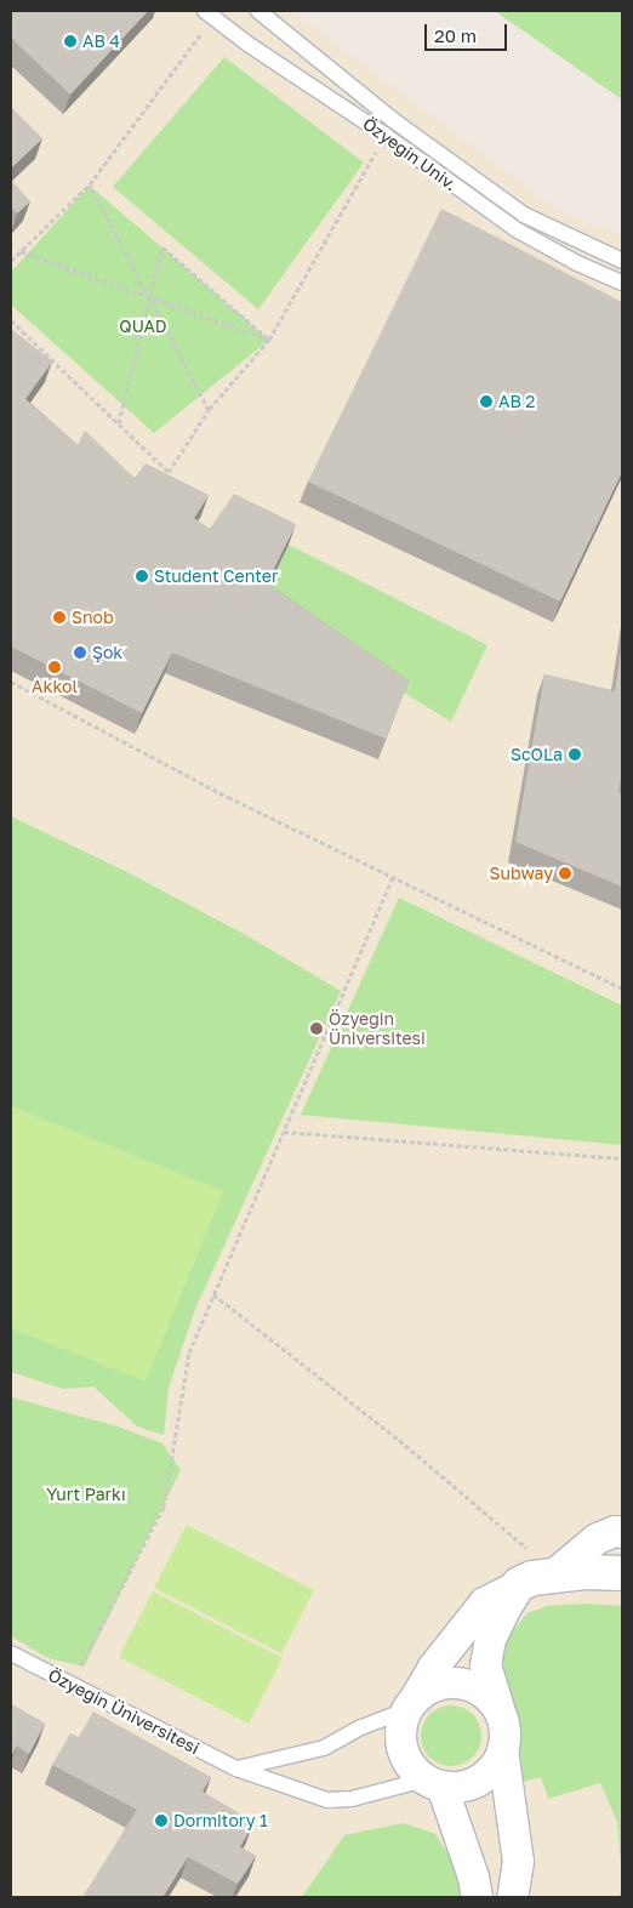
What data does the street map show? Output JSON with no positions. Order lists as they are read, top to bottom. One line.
{"streets":{"lane":["Özyeğin Univ.","Özyeğin Üniversitesi"]},"parks":["QUAD","Yurt Parkı"],"places":["AB 4","AB 2","Student Center","Snob","Şok","Akkol","ScOLa","Subway","Özyeğin Üniversitesi","Dormitory 1"],"scale_bar":"20 m"}
